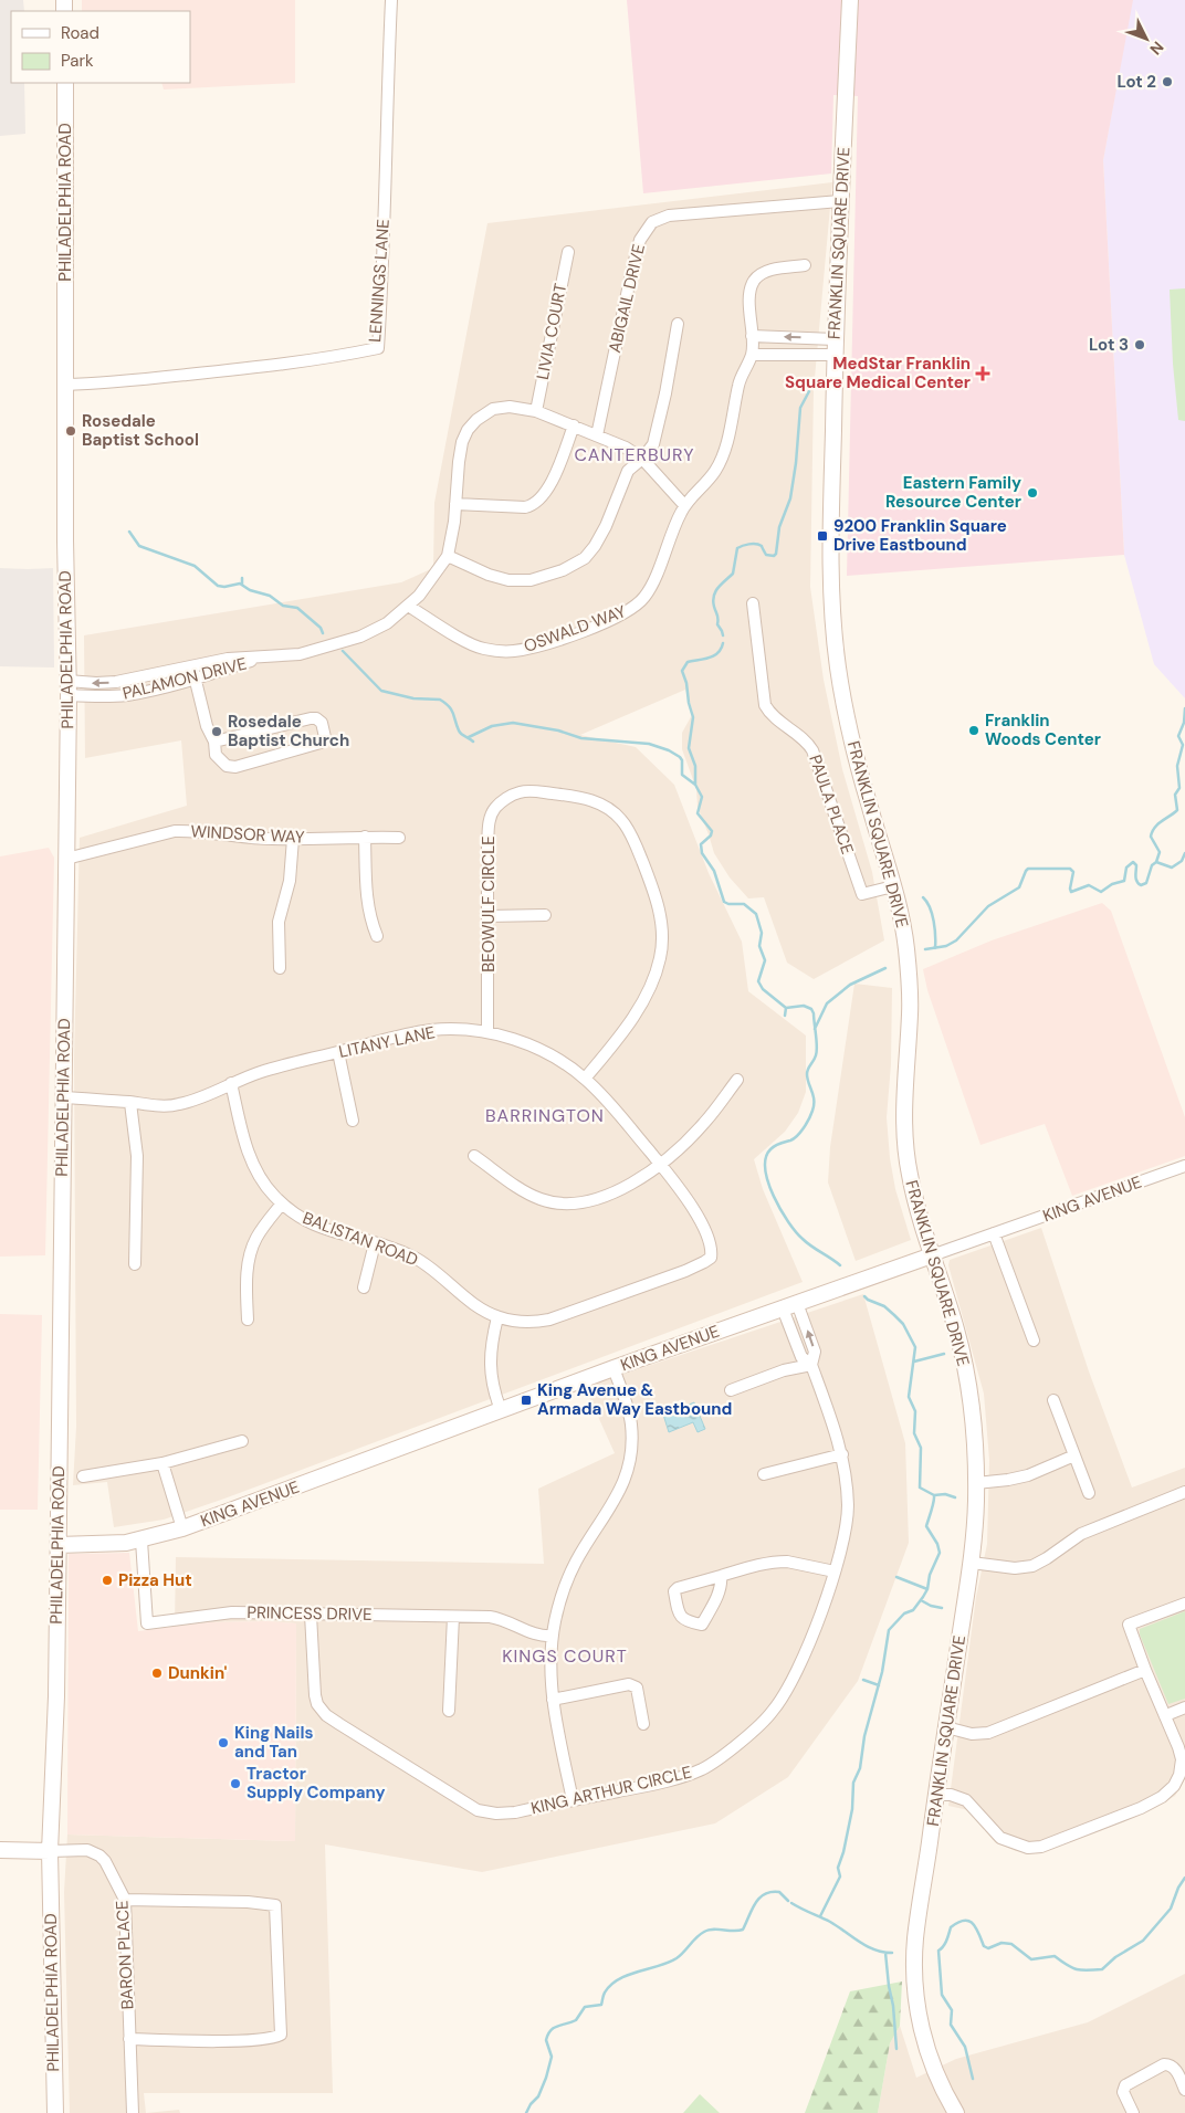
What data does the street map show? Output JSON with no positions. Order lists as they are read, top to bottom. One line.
{"streets":{"street":["PHILADELPHIA ROAD","FRANKLIN SQUARE DRIVE","LENNINGS LANE","ABIGAIL DRIVE","LIVIA COURT","OSWALD WAY","PALAMON DRIVE","PAULA PLACE","WINDSOR WAY","BEOWULF CIRCLE","LITANY LANE","KING AVENUE","BALISTAN ROAD","PRINCESS DRIVE","KING ARTHUR CIRCLE","BARON PLACE"]},"crossings":[["PHILADELPHIA ROAD","LENNINGS LANE"],["PHILADELPHIA ROAD","PALAMON DRIVE"],["PHILADELPHIA ROAD","WINDSOR WAY"],["PHILADELPHIA ROAD","LITANY LANE"],["PHILADELPHIA ROAD","KING AVENUE"],["PHILADELPHIA ROAD","BARON PLACE"],["FRANKLIN SQUARE DRIVE","ABIGAIL DRIVE"],["FRANKLIN SQUARE DRIVE","PAULA PLACE"],["FRANKLIN SQUARE DRIVE","KING AVENUE"],["OSWALD WAY","PALAMON DRIVE"],["BEOWULF CIRCLE","LITANY LANE"],["LITANY LANE","BALISTAN ROAD"],["KING AVENUE","PRINCESS DRIVE"],["KING AVENUE","KING ARTHUR CIRCLE"],["PRINCESS DRIVE","KING ARTHUR CIRCLE"]],"districts":["CANTERBURY","BARRINGTON","KINGS COURT"],"places":{"other":["Lot 2","Lot 3","Rosedale Baptist School","Eastern Family Resource Center","Franklin Woods Center","Rosedale Baptist Church","Pizza Hut","Dunkin'","King Nails and Tan","Tractor Supply Company"],"health":["MedStar Franklin Square Medical Center"],"transit":["9200 Franklin Square Drive Eastbound","King Avenue & Armada Way Eastbound"]},"legend":["Road","Park"],"north":"bottom right"}
